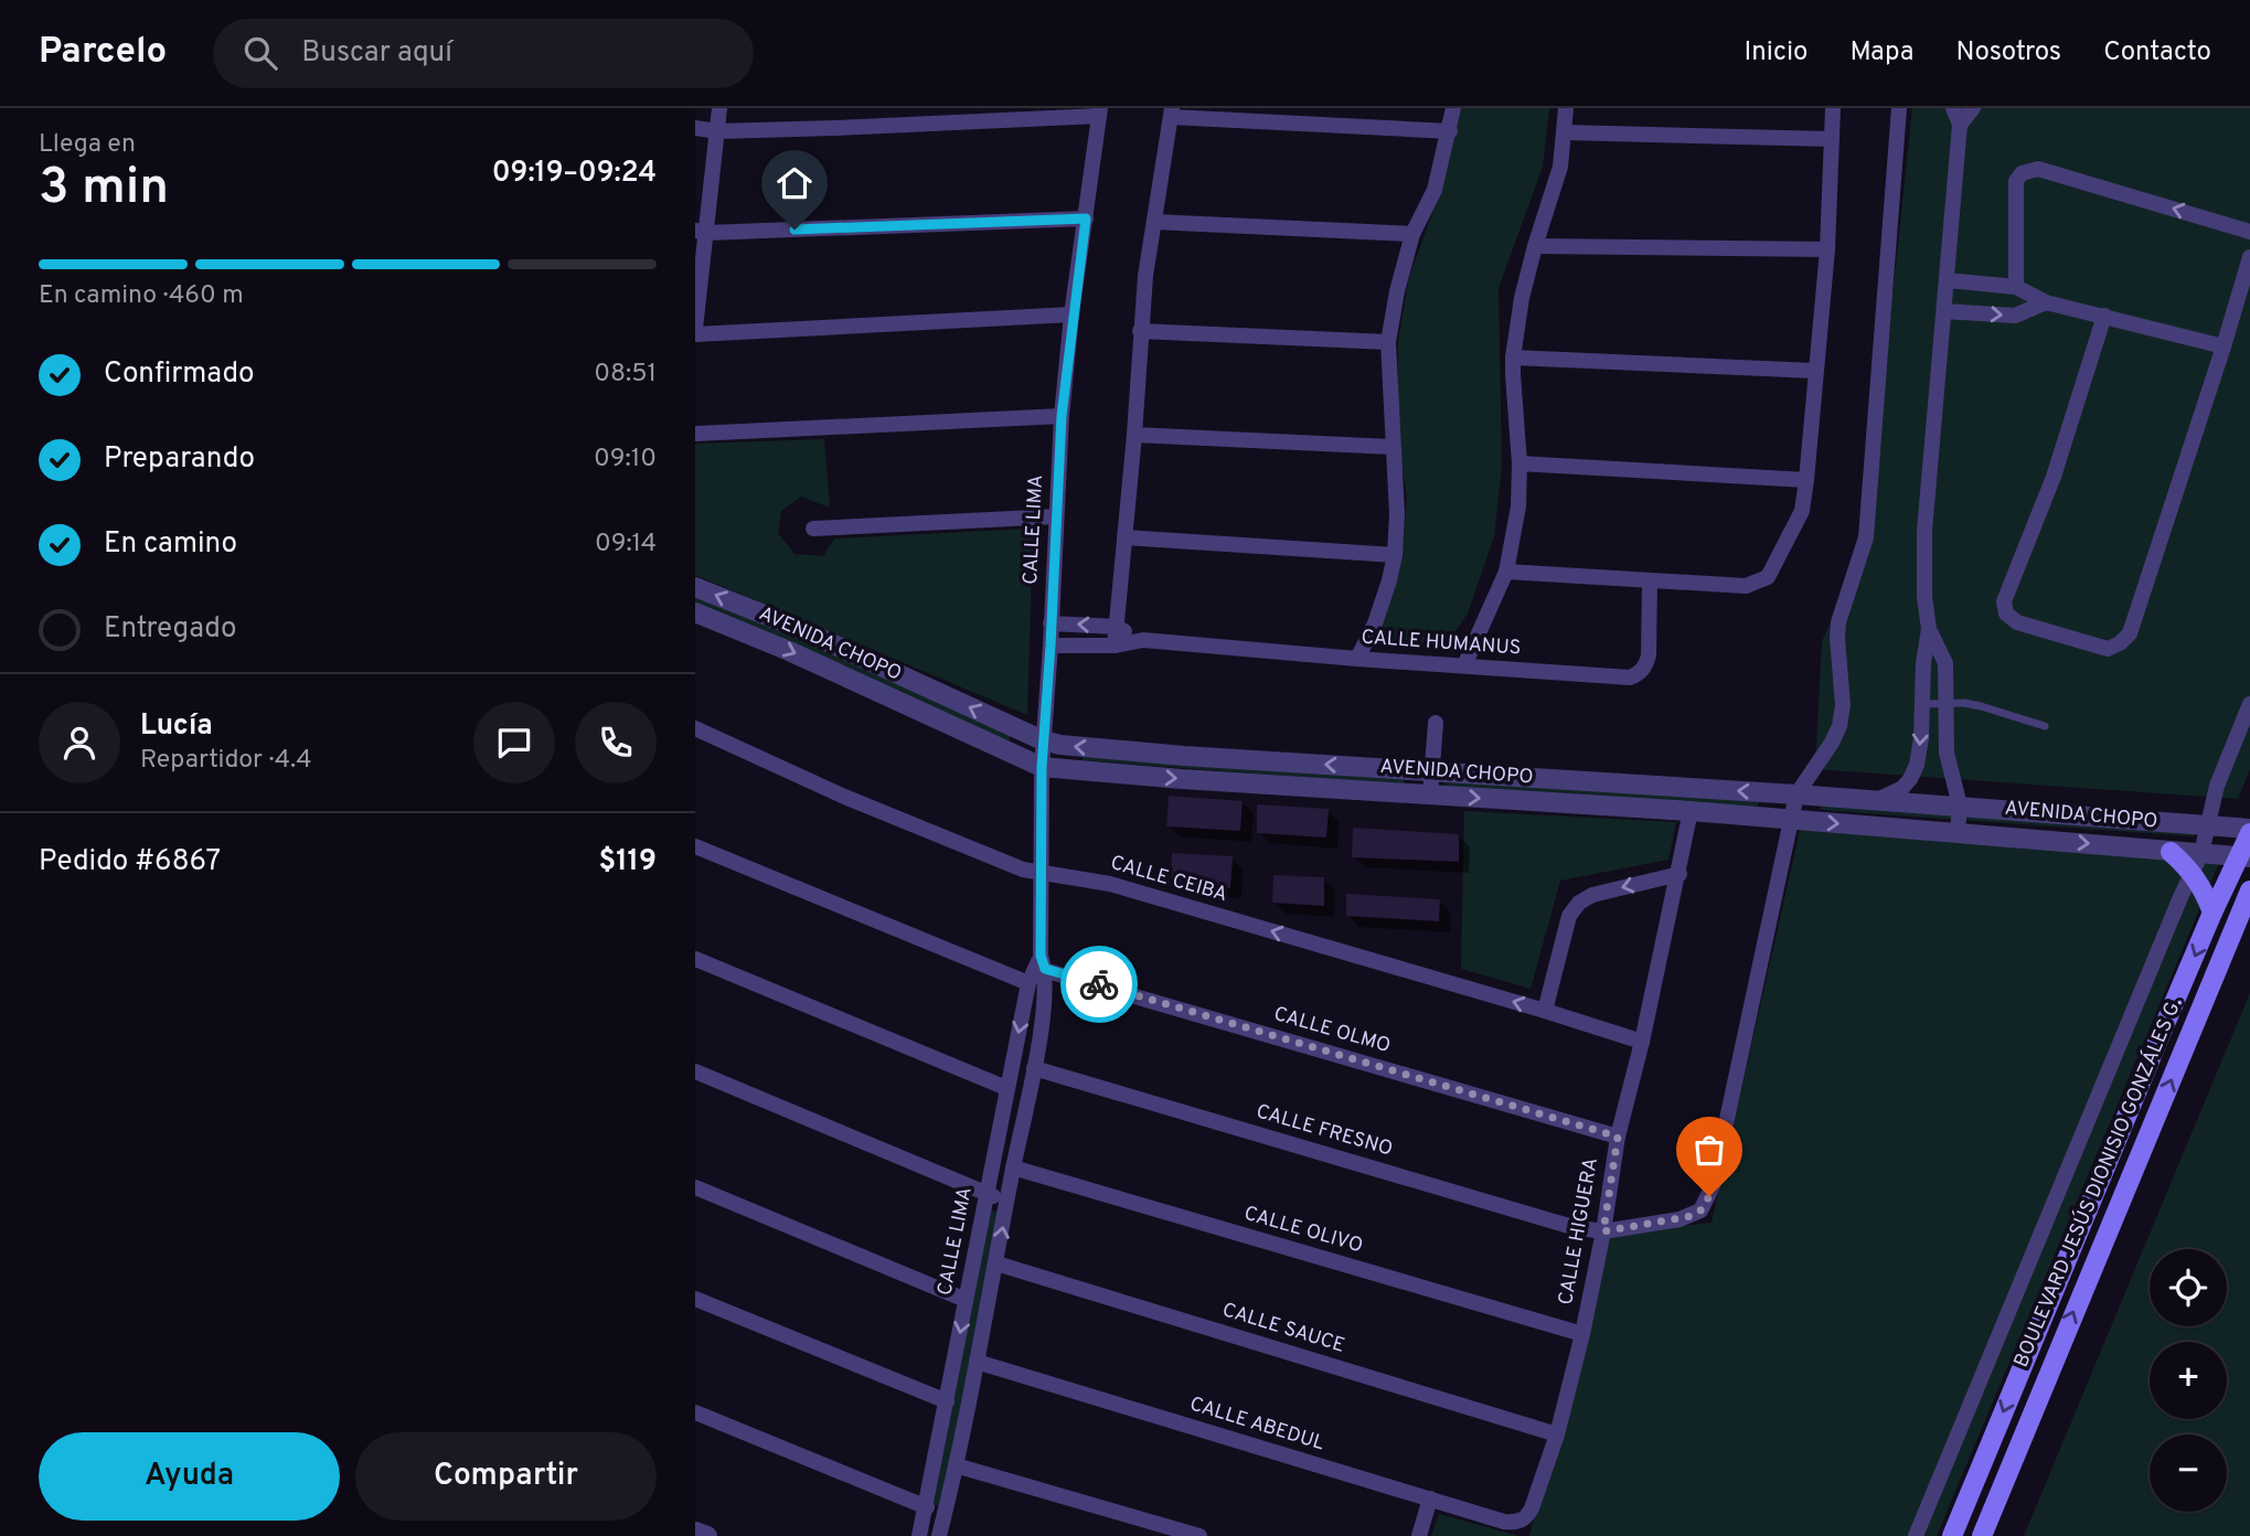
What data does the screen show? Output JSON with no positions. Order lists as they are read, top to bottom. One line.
{"streets":{"main road":["BOULEVARD JESÚS DIONISIO GONZÁLES G."],"street":["CALLE LIMA","CALLE HUMANUS","AVENIDA CHOPO","CALLE CEIBA","CALLE OLMO","CALLE FRESNO","CALLE OLIVO","CALLE HIGUERA","CALLE SAUCE","CALLE ABEDUL"]},"crossings":[["CALLE LIMA","CALLE HUMANUS"],["CALLE LIMA","AVENIDA CHOPO"],["CALLE LIMA","CALLE CEIBA"],["CALLE LIMA","CALLE OLMO"],["CALLE LIMA","CALLE FRESNO"],["CALLE LIMA","CALLE OLIVO"],["CALLE LIMA","CALLE SAUCE"],["CALLE LIMA","CALLE ABEDUL"],["AVENIDA CHOPO","CALLE FRESNO"],["AVENIDA CHOPO","BOULEVARD JESÚS DIONISIO GONZÁLES G."],["AVENIDA CHOPO","CALLE HIGUERA"],["CALLE CEIBA","CALLE HIGUERA"],["CALLE OLMO","CALLE HIGUERA"],["CALLE FRESNO","CALLE HIGUERA"],["CALLE OLIVO","CALLE HIGUERA"],["CALLE HIGUERA","CALLE SAUCE"],["CALLE HIGUERA","CALLE ABEDUL"]],"one_way":["CALLE CEIBA"],"page":{"header":"Parcelo","search":"Buscar aquí","nav":["Inicio","Mapa","Nosotros","Contacto"],"heading":["3 min","Llega en","09:19–09:24"],"panel":["Lucía","Repartidor · 4.4","Pedido #6867","$119"],"bar":"En camino · 460 m","list":[["Confirmado","08:51"],["Preparando","09:10"],["En camino","09:14"],"Entregado"],"map_buttons":["+","−"],"buttons":["Ayuda","Compartir"]}}
